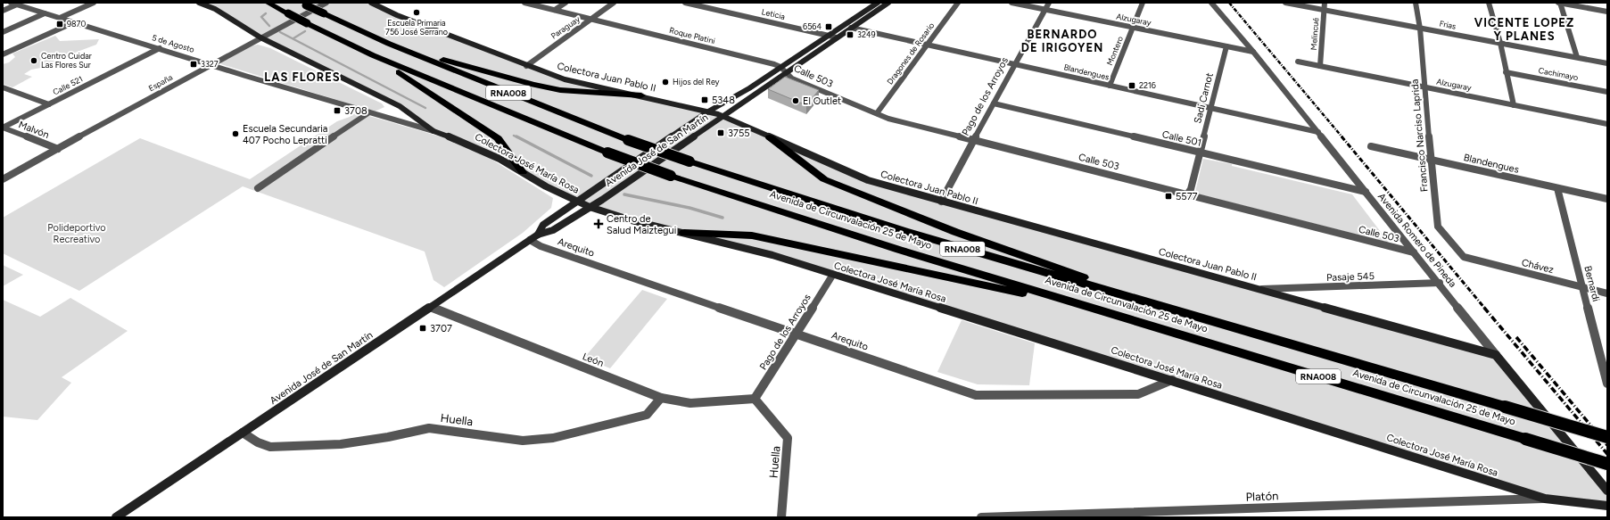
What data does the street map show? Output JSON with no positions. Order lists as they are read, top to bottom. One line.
{"streets":{"highway":["RNA008","Avenida de Circunvalación 25 de Mayo"],"main road":["Colectora Juan Pablo II","Avenida José de San Martín","Colectora José María Rosa","Avenida Romero de Pineda"],"street":["Leticia","Alzugaray","Frias","Paraguay","Melincué","Roque Platini","5 de Agosto","Montero","Dragones de Rosario","Blandengues","Cachimayo","Calle 503","España","Calle 521","Pago de los Arroyos","Sadi Carnot","Malvón","Francisco Narciso Laprida","Calle 501","Arequito","Chávez","Pasaje 545","Bernardi","León","Huella","Platón"]},"crossings":[["Leticia","Avenida José de San Martín"],["Alzugaray","Melincué"],["Alzugaray","Montero"],["Alzugaray","Pago de los Arroyos"],["Alzugaray","Sadi Carnot"],["Alzugaray","Francisco Narciso Laprida"],["Alzugaray","Avenida Romero de Pineda"],["Frias","Melincué"],["Frias","Francisco Narciso Laprida"],["Paraguay","Roque Platini"],["Paraguay","Colectora Juan Pablo II"],["Roque Platini","Avenida José de San Martín"],["5 de Agosto","España"],["5 de Agosto","Calle 521"],["5 de Agosto","Colectora José María Rosa"],["Montero","Blandengues"],["Dragones de Rosario","Blandengues"],["Dragones de Rosario","Calle 503"],["Blandengues","Pago de los Arroyos"],["Blandengues","Sadi Carnot"],["Blandengues","Francisco Narciso Laprida"],["Blandengues","Avenida José de San Martín"],["Blandengues","Avenida Romero de Pineda"],["Blandengues","Bernardi"],["Calle 503","Pago de los Arroyos"],["Calle 503","Sadi Carnot"],["Calle 503","Avenida José de San Martín"],["Calle 503","Avenida Romero de Pineda"],["Colectora Juan Pablo II","RNA008"],["Colectora Juan Pablo II","Pago de los Arroyos"],["Colectora Juan Pablo II","Avenida José de San Martín"],["Colectora Juan Pablo II","Avenida Romero de Pineda"],["Colectora Juan Pablo II","Pasaje 545"],["España","Malvón"],["España","Colectora José María Rosa"],["Calle 521","Malvón"],["RNA008","Avenida de Circunvalación 25 de Mayo"],["Pago de los Arroyos","Calle 501"],["Pago de los Arroyos","Colectora José María Rosa"],["Pago de los Arroyos","Arequito"],["Pago de los Arroyos","León"],["Pago de los Arroyos","Huella"],["Sadi Carnot","Calle 501"],["Francisco Narciso Laprida","Chávez"],["Calle 501","Avenida Romero de Pineda"],["Avenida José de San Martín","Colectora José María Rosa"],["Avenida José de San Martín","Arequito"],["Avenida José de San Martín","León"],["Avenida José de San Martín","Huella"],["Colectora José María Rosa","Arequito"],["Colectora José María Rosa","Platón"],["Avenida Romero de Pineda","Pasaje 545"],["Chávez","Bernardi"],["León","Huella"]],"districts":["VICENTE LOPEZ Y PLANES","BERNARDO DE IRIGOYEN","LAS FLORES"],"parks":["Polideportivo Recreativo"],"places":{"other":["Escuela Primaria 756 José Serrano","Centro Cuidar Las Flores Sur","Hijos del Rey","El Outlet","Escuela Secundaria 407 Pocho Lepratti"],"transit":["9870","6564","3249","3327","2216","5348","3708","3755","5577","3707"],"health":["Centro de Salud Maiztegui"]}}
